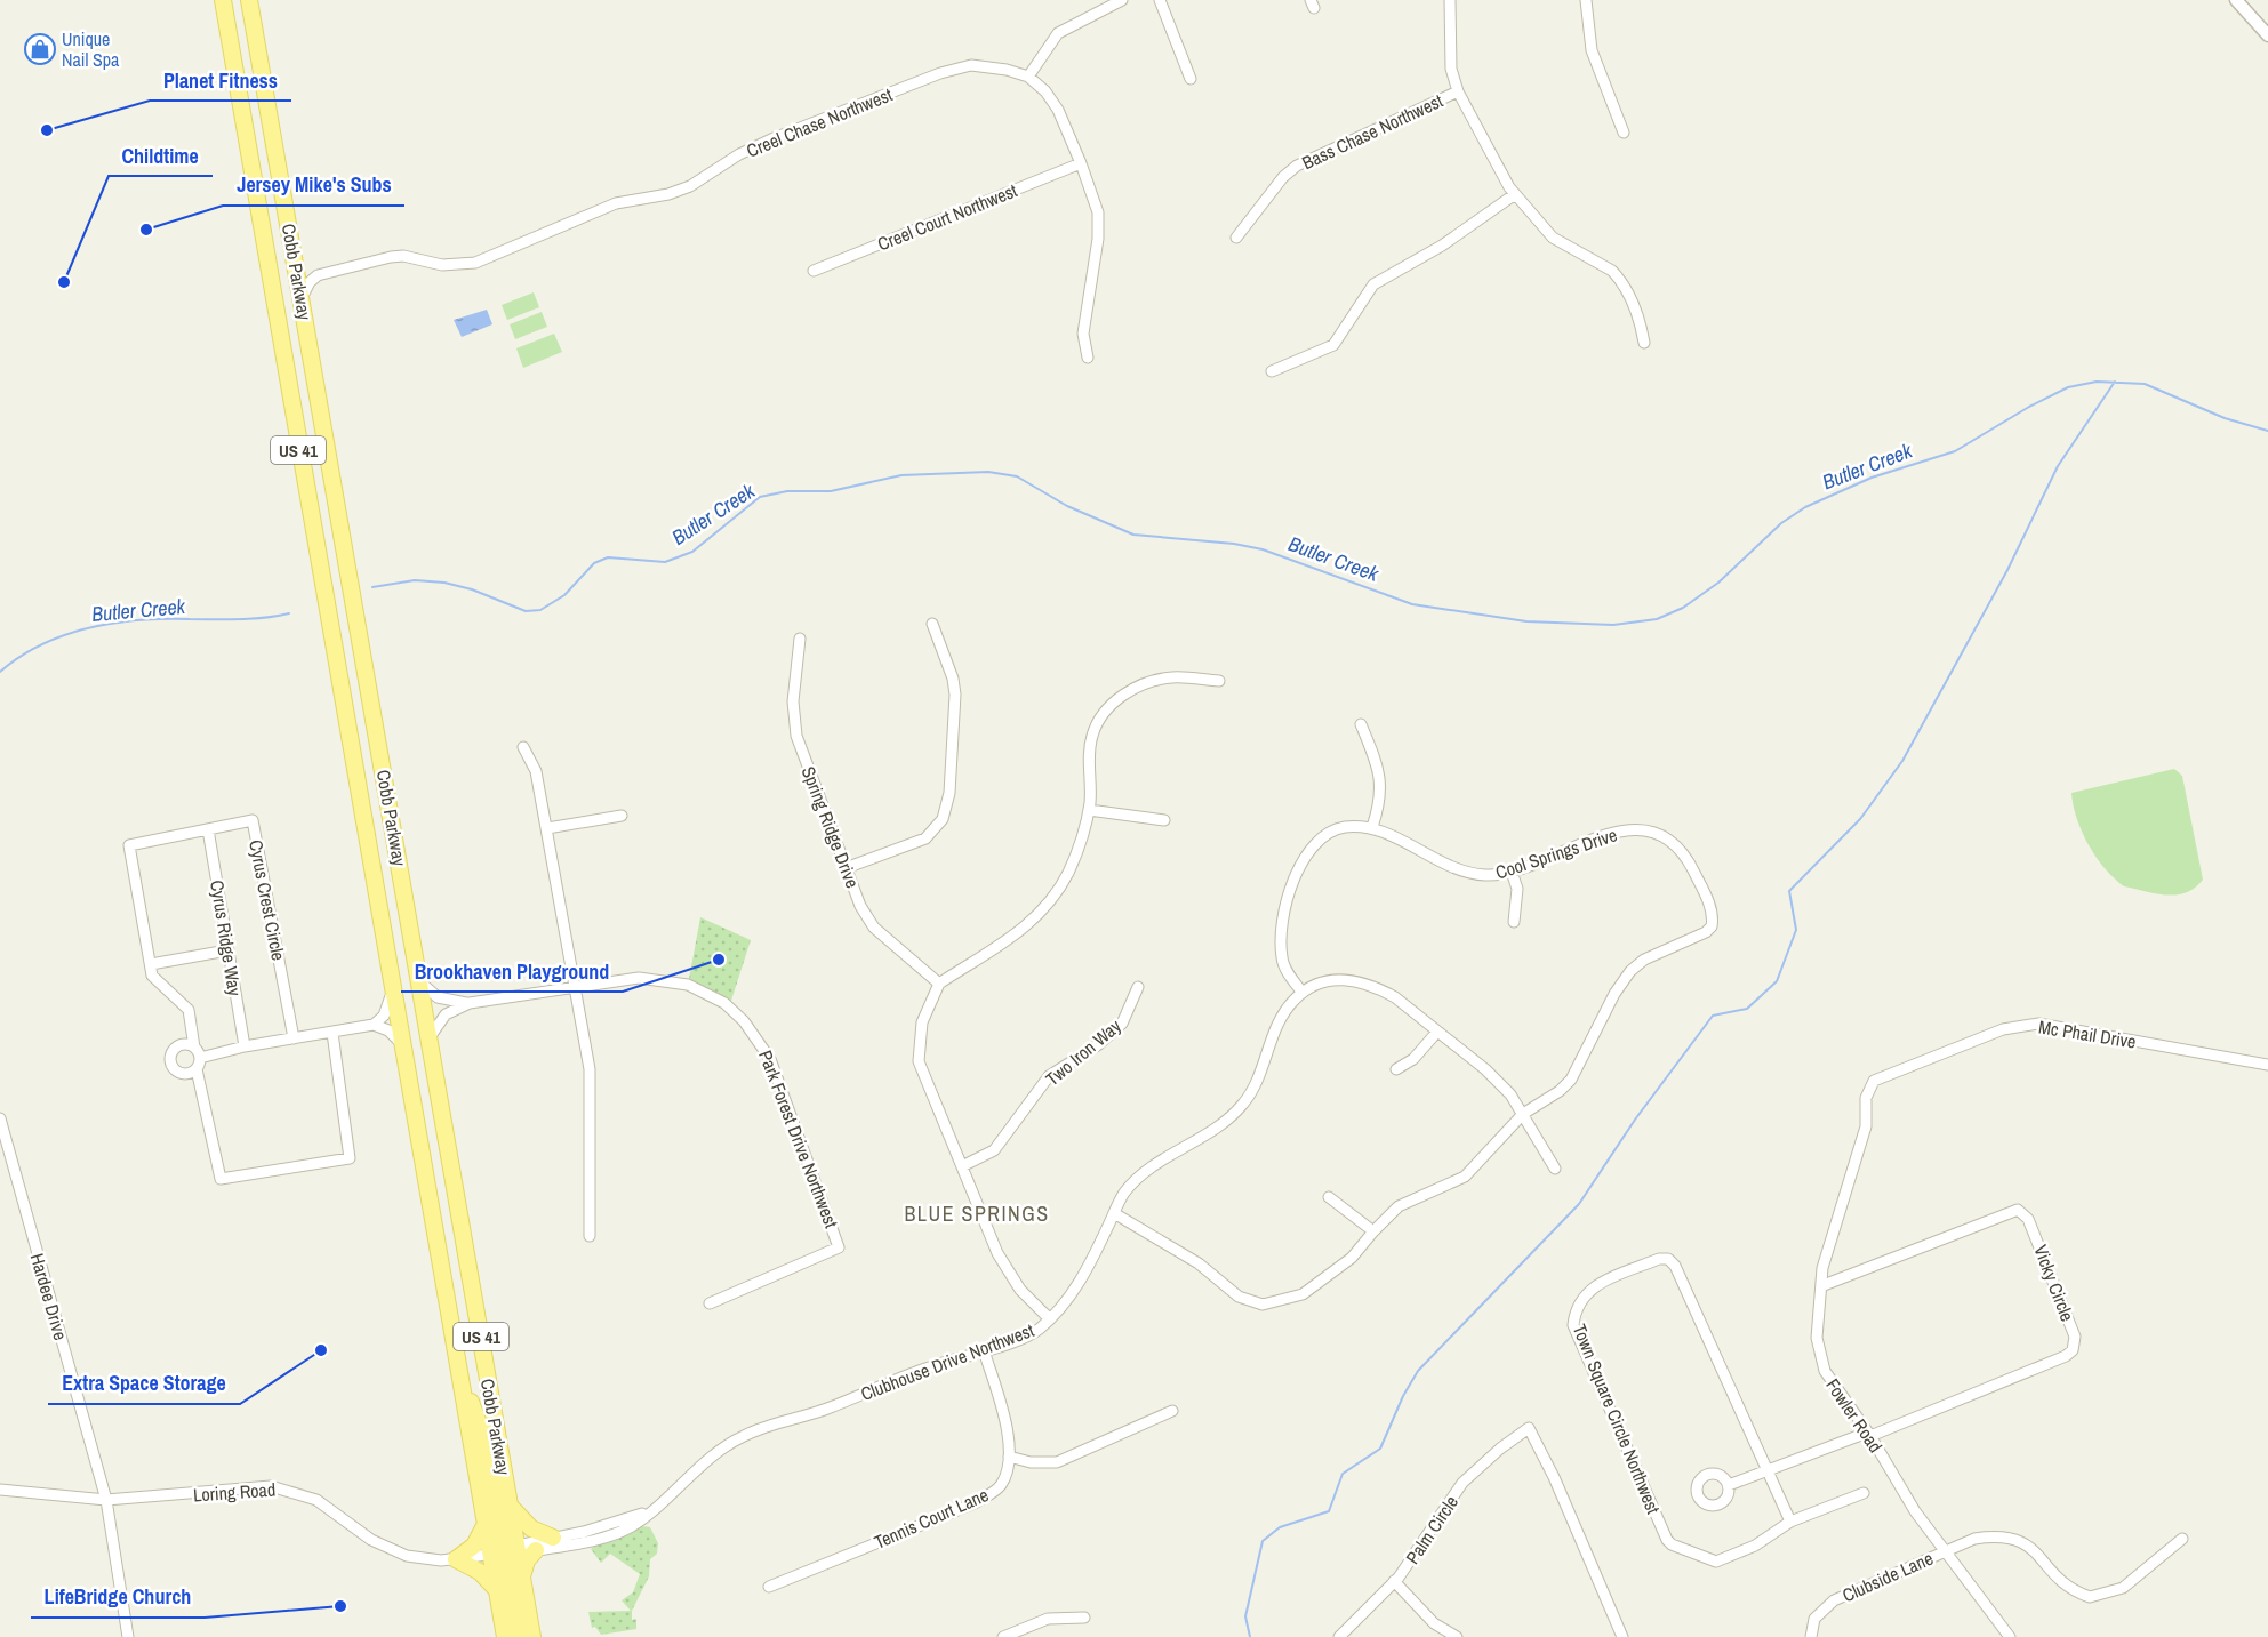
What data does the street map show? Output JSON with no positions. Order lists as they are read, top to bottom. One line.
{"streets":{"main road":["Cobb Parkway","US 41"],"street":["Creel Chase Northwest","Bass Chase Northwest","Creel Court Northwest","Spring Ridge Drive","Cool Springs Drive","Cyrus Crest Circle","Cyrus Ridge Way","Mc Phail Drive","Two Iron Way","Park Forest Drive Northwest","Vicky Circle","Hardee Drive","Clubhouse Drive Northwest","Fowler Road","Town Square Circle Northwest","Loring Road","Tennis Court Lane","Palm Circle","Clubside Lane"]},"crossings":[["Creel Chase Northwest","Cobb Parkway"],["Cobb Parkway","Park Forest Drive Northwest"],["Cobb Parkway","Clubhouse Drive Northwest"],["Cobb Parkway","Loring Road"],["Cool Springs Drive","Clubhouse Drive Northwest"],["Cyrus Crest Circle","Cyrus Ridge Way"],["Mc Phail Drive","Fowler Road"],["Vicky Circle","Fowler Road"],["Hardee Drive","Loring Road"],["Clubhouse Drive Northwest","Loring Road"],["Clubhouse Drive Northwest","Tennis Court Lane"],["Fowler Road","Clubside Lane"]],"districts":["BLUE SPRINGS"],"water":["Butler Creek"],"places":{"shop":["Unique Nail Spa"],"other":["Planet Fitness","Jersey Mike's Subs","Childtime","Brookhaven Playground","Extra Space Storage","LifeBridge Church"]}}
